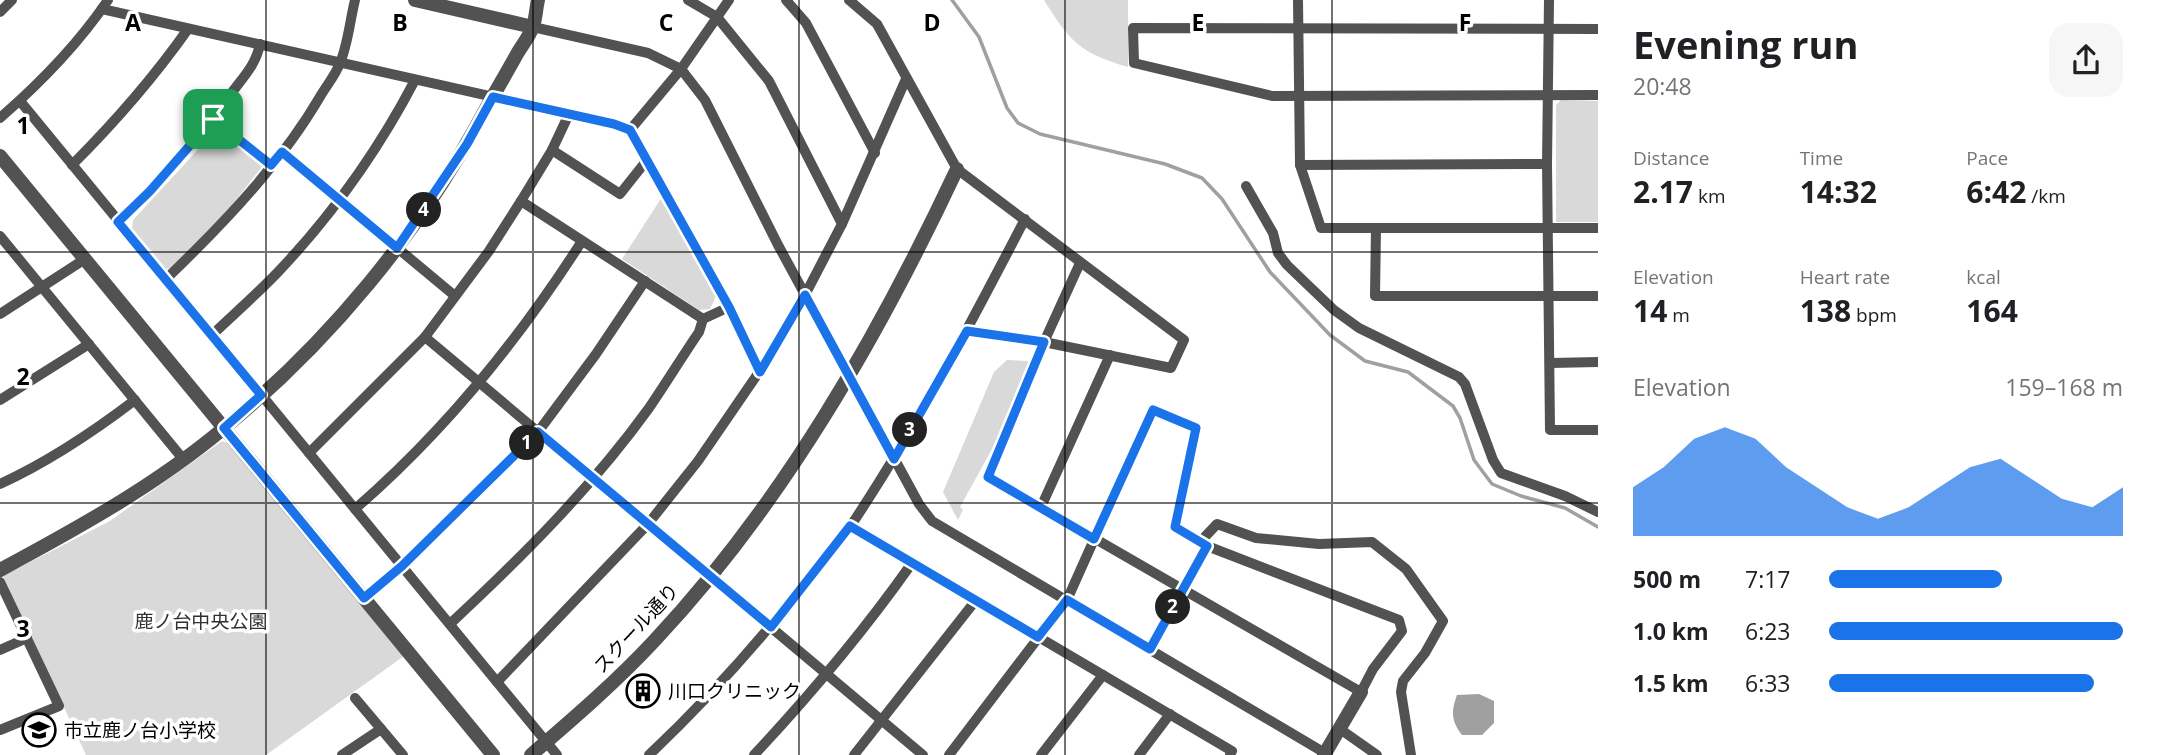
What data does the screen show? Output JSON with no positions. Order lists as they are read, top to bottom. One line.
{"streets":{"street":["スクール通り"]},"parks":["鹿ノ台中央公園"],"places":{"building":["川口クリニック"],"school or university":["市立鹿ノ台小学校"]},"page":{"heading":["Evening run","20:48"],"stats":[["Distance","2.17 km"],["Time","14:32"],["Pace","6:42 /km"],["Elevation","14 m"],["Heart rate","138 bpm"],["kcal","164"]],"pins":["4","3","1","2"],"chart":["Elevation","159–168 m"],"list":[{"name":"500 m","note":"7:17"},{"name":"1.0 km","note":"6:23"},{"name":"1.5 km","note":"6:33"}]},"grid":{"columns":["A","B","C","D","E","F"],"rows":["1","2","3"]}}
